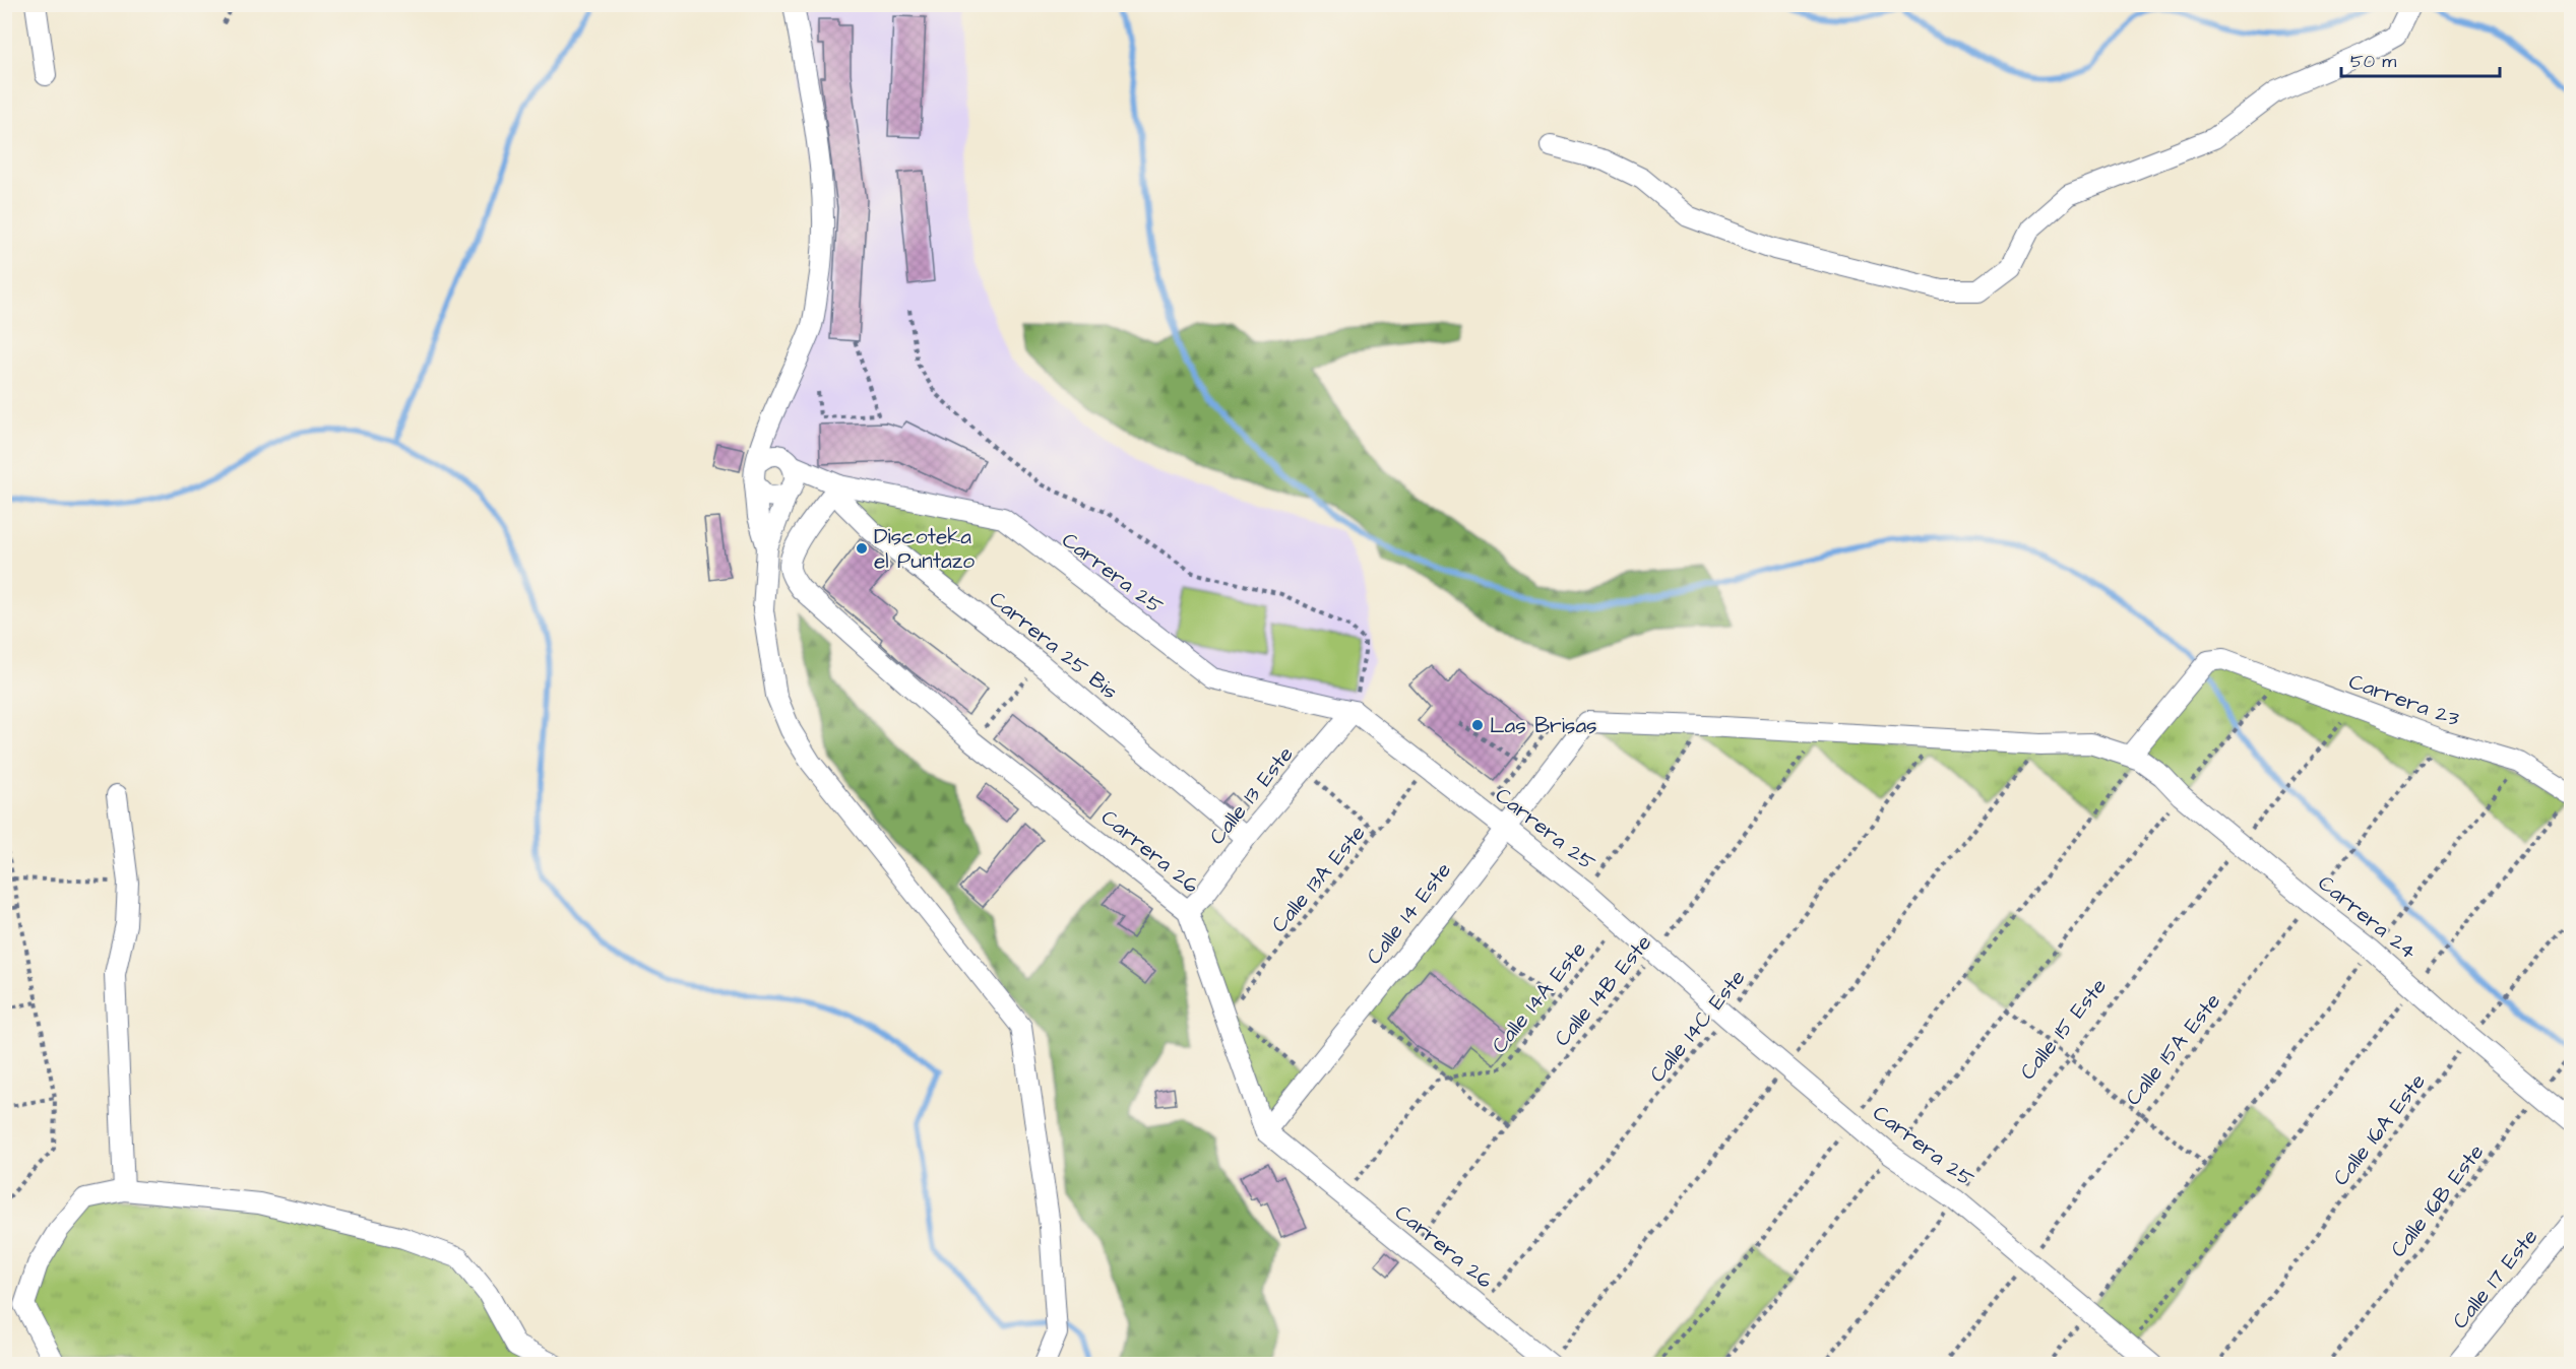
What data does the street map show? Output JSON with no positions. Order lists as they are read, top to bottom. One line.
{"streets":{"street":["Carrera 25","Carrera 25 Bis","Carrera 23","Calle 13 Este","Carrera 26","Calle 14 Este","Carrera 24","Calle 17 Este"],"path":["Calle 13A Este","Calle 14B Este","Calle 14A Este","Calle 14C Este","Calle 15 Este","Calle 15A Este","Calle 16A Este","Calle 16B Este"]},"crossings":[["Carrera 25","Carrera 25 Bis"],["Carrera 25","Calle 13 Este"],["Carrera 25","Carrera 26"],["Carrera 25","Calle 13A Este"],["Carrera 25","Calle 14 Este"],["Carrera 25","Calle 14B Este"],["Carrera 25","Calle 14A Este"],["Carrera 25","Calle 14C Este"],["Carrera 25","Calle 15 Este"],["Carrera 25","Calle 15A Este"],["Carrera 25 Bis","Calle 13 Este"],["Carrera 25 Bis","Carrera 26"],["Carrera 23","Carrera 24"],["Calle 13 Este","Carrera 26"],["Carrera 26","Calle 14 Este"],["Carrera 26","Calle 14B Este"],["Carrera 26","Calle 14A Este"],["Carrera 26","Calle 14C Este"],["Calle 14 Este","Carrera 24"],["Carrera 24","Calle 15 Este"],["Carrera 24","Calle 15A Este"],["Carrera 24","Calle 16A Este"],["Carrera 24","Calle 16B Este"]],"places":["Discoteka el Puntazo","Las Brisas"],"scale_bar":"50 m"}
